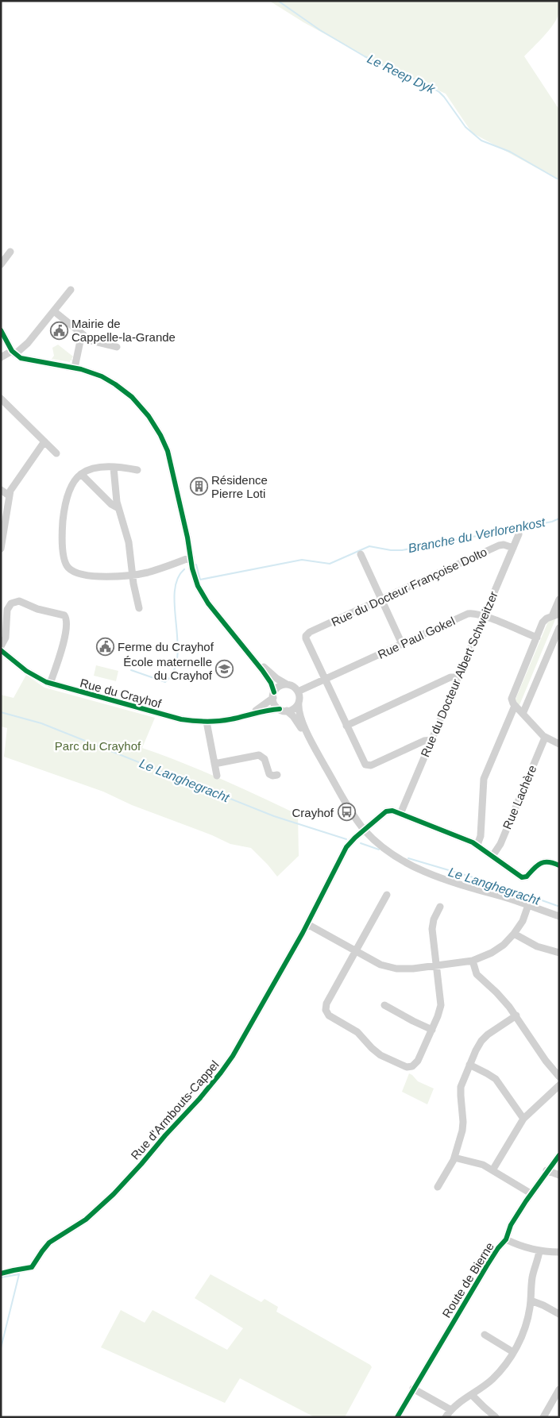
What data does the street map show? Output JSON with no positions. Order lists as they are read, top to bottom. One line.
{"streets":{"street":["Rue du Docteur Françoise Dolto","Rue Paul Gokel","Rue du Docteur Albert Schweitzer","Rue du Crayhof","Rue Lachère","Rue d'Armbouts-Cappel","Route de Bierne"]},"crossings":[["Rue du Docteur Françoise Dolto","Rue Paul Gokel"],["Rue du Docteur Françoise Dolto","Rue du Docteur Albert Schweitzer"],["Rue Paul Gokel","Rue du Docteur Albert Schweitzer"],["Rue Paul Gokel","Rue du Crayhof"],["Rue du Docteur Albert Schweitzer","Rue d'Armbouts-Cappel"]],"water":["Le Reep Dyk","Branche du Verlorenkost","Le Langhegracht"],"parks":["Parc du Crayhof"],"places":{"public building":["Mairie de Cappelle-la-Grande","Ferme du Crayhof"],"building":["Résidence Pierre Loti"],"school or university":["École maternelle du Crayhof"],"bus stop":["Crayhof"]}}
